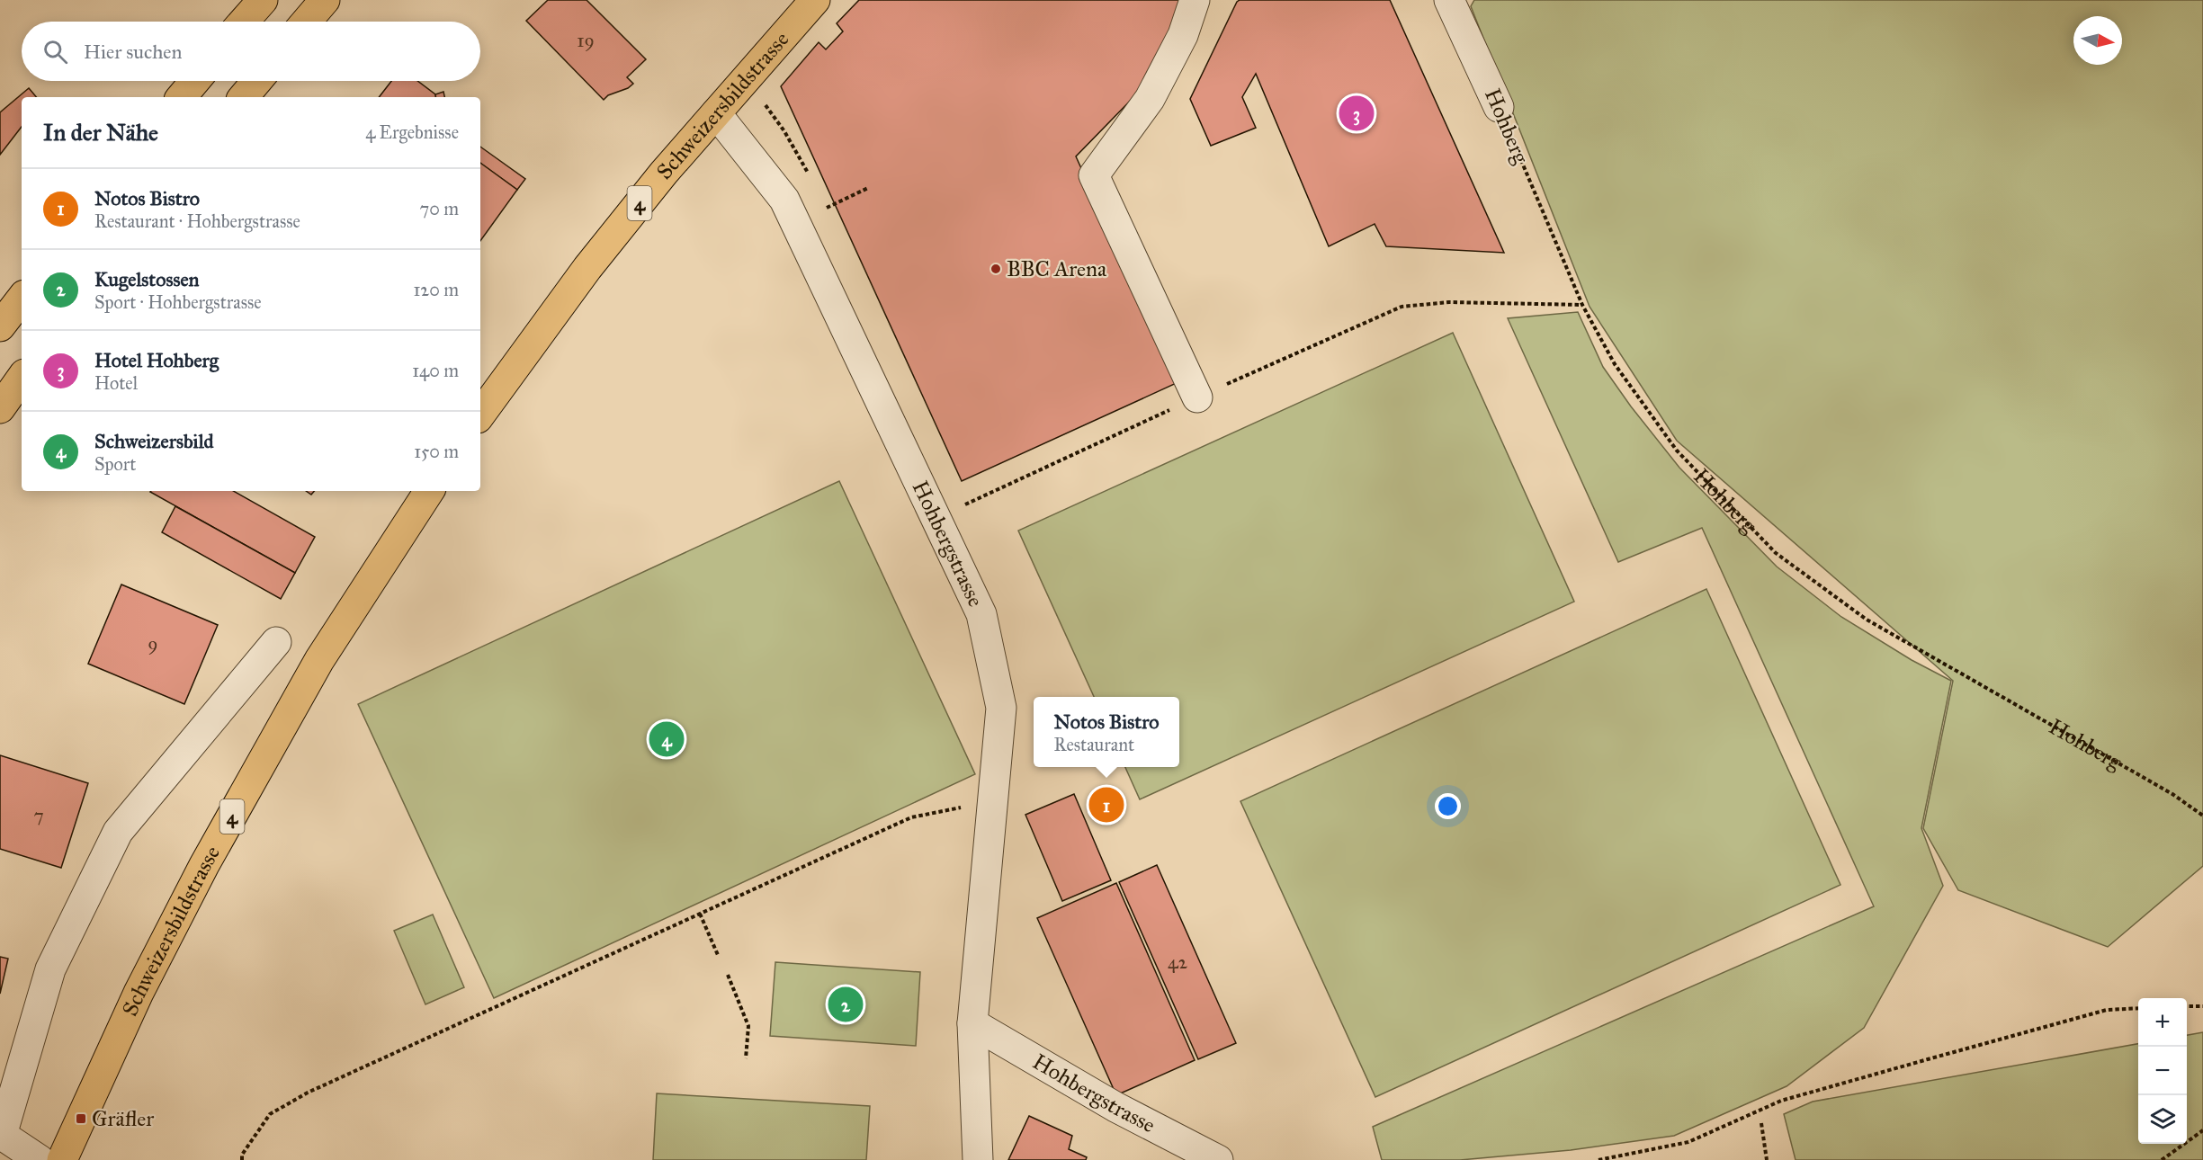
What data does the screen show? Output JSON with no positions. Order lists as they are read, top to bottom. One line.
{"streets":{"main road":["Schweizersbildstrasse","4"],"street":["Hohberg","Hohbergstrasse"]},"crossings":[["Schweizersbildstrasse","Hohbergstrasse"]],"places":{"other":["BBC Arena"],"transit":["Gräfler"]},"house_numbers":["19","9","7","42"],"north":"right","page":{"search":"Hier suchen","pins":["3","4","1","2"],"heading":["In der Nähe","4 Ergebnisse"],"list":[{"mark":"1","name":"Notos Bistro","note":"Restaurant · Hohbergstrasse","value":"70 m"},{"mark":"2","name":"Kugelstossen","note":"Sport · Hohbergstrasse","value":"120 m"},{"mark":"3","name":"Hotel Hohberg","note":"Hotel","value":"140 m"},{"mark":"4","name":"Schweizersbild","note":"Sport","value":"150 m"}],"popup":["Notos Bistro","Restaurant"],"map_buttons":["+","−"]}}
